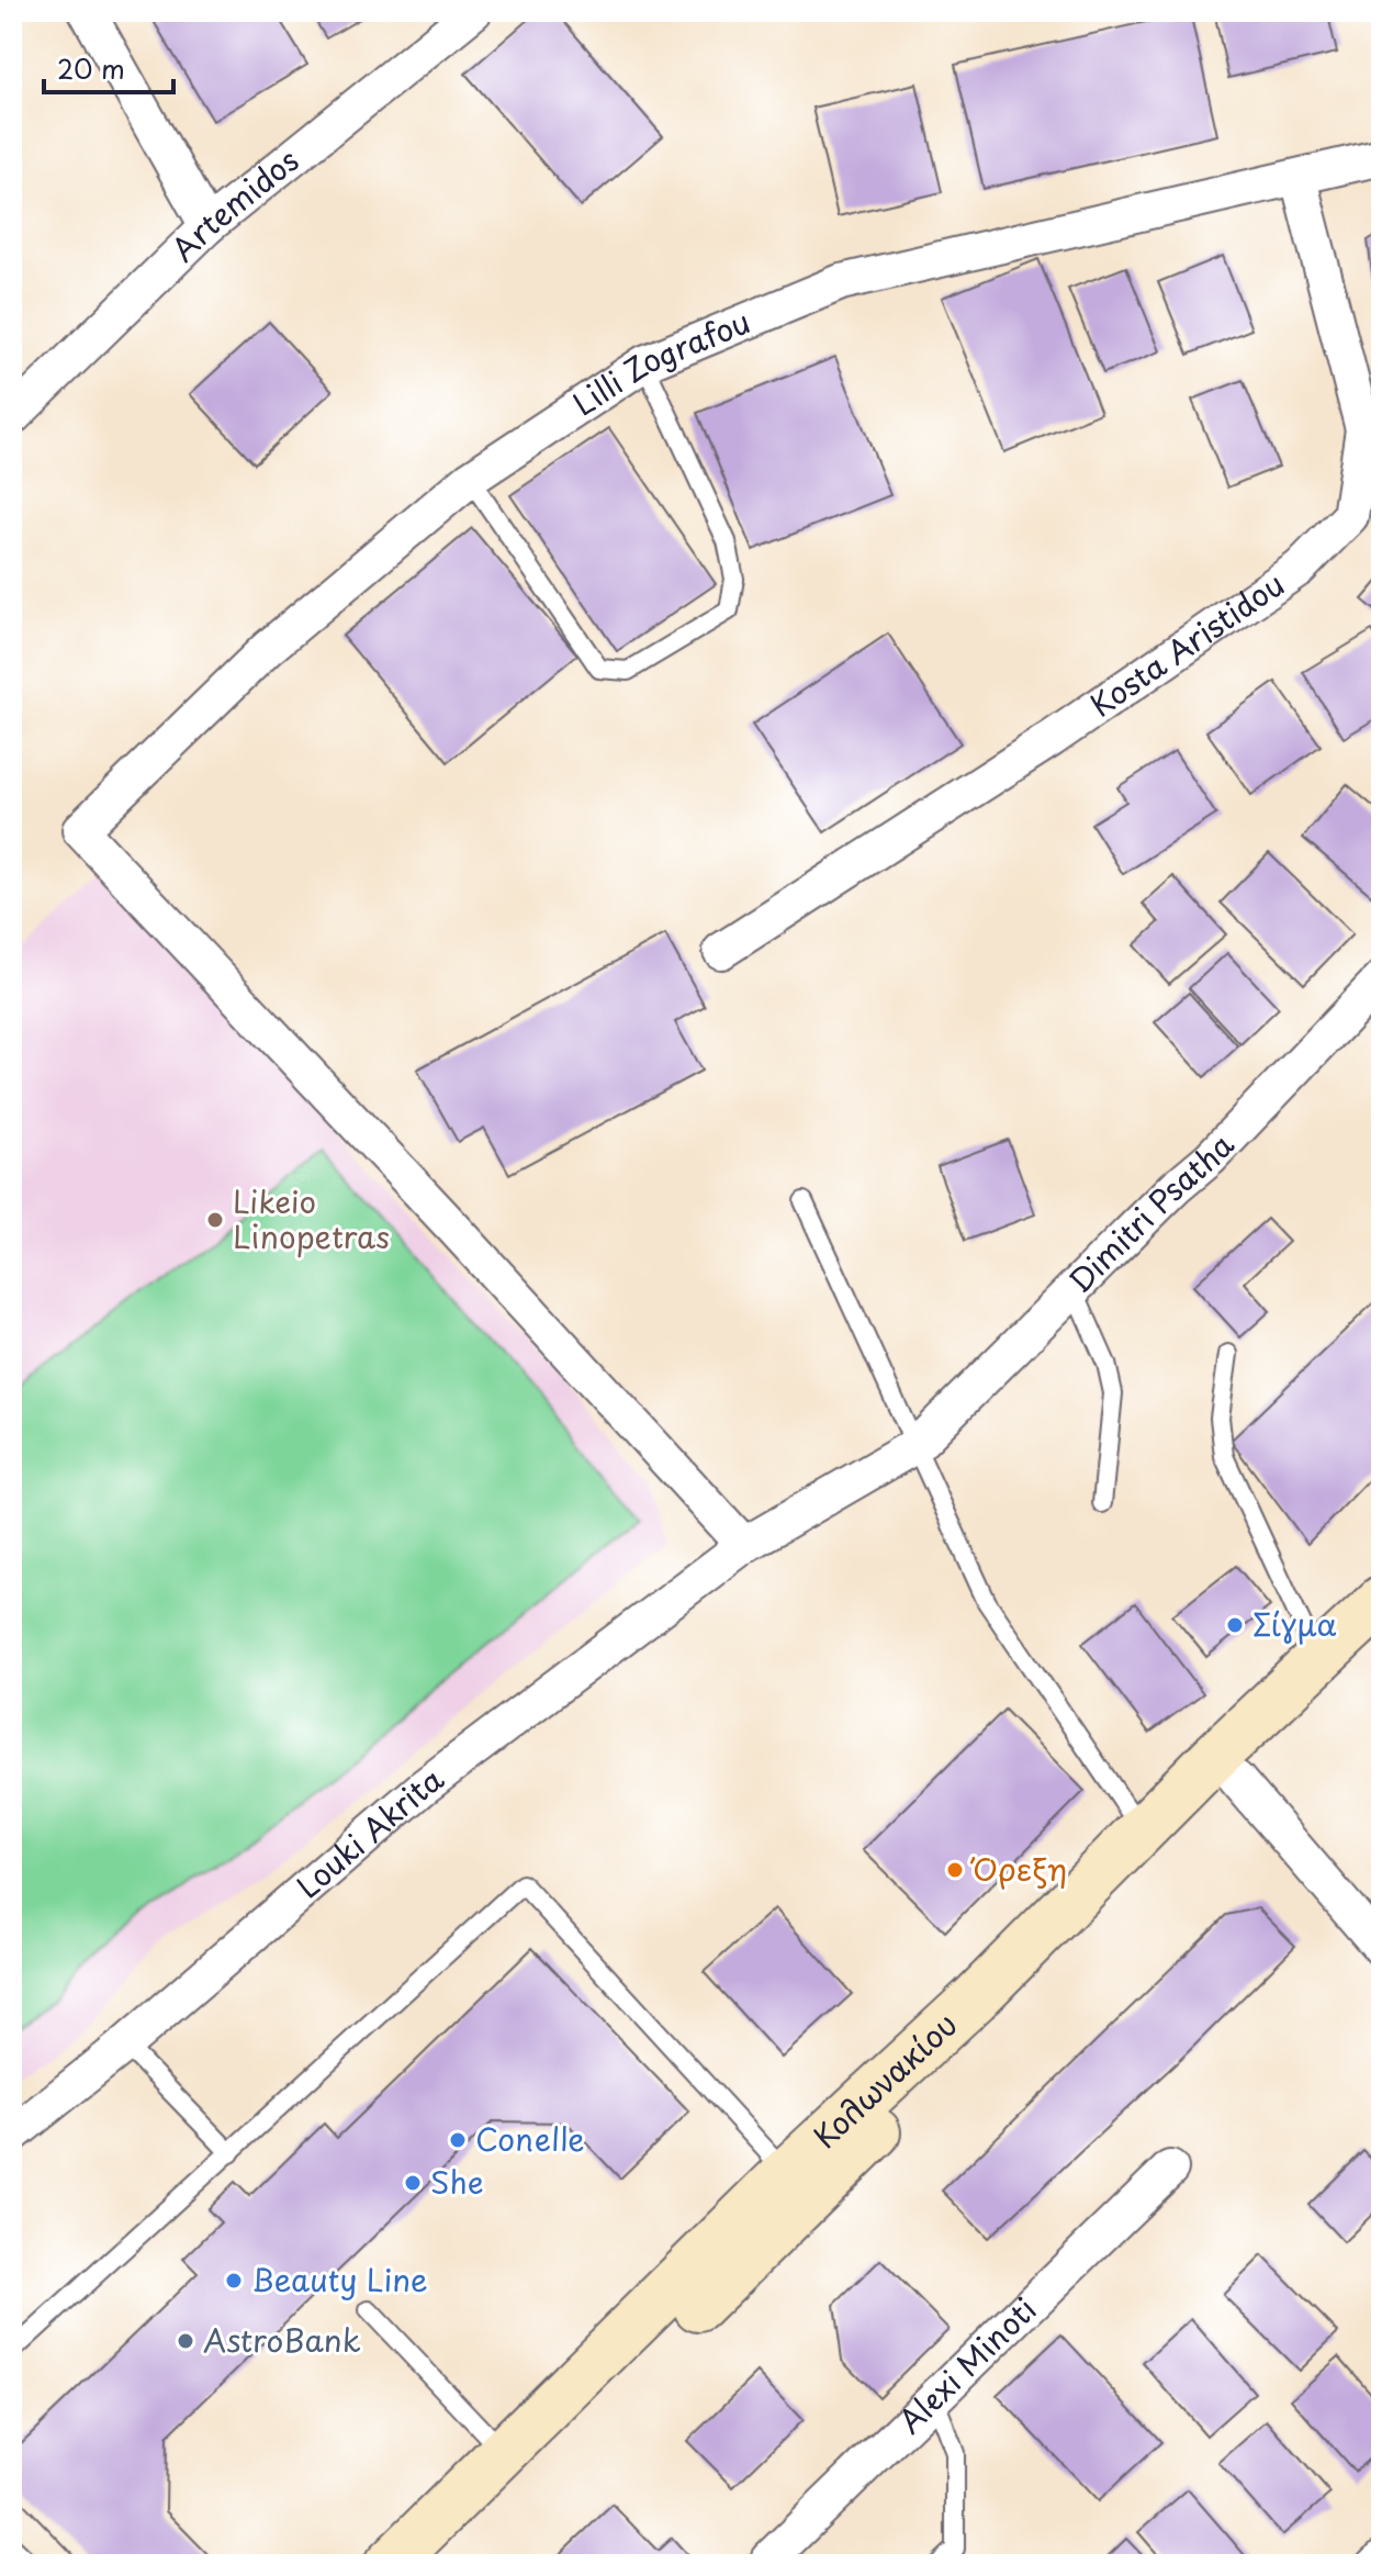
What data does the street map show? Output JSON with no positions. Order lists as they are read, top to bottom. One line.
{"streets":{"main road":["Κολωνακίου"],"street":["Artemidos","Lilli Zografou","Kosta Aristidou","Dimitri Psatha","Louki Akrita","Alexi Minoti"]},"crossings":[["Lilli Zografou","Kosta Aristidou"],["Lilli Zografou","Dimitri Psatha"],["Lilli Zografou","Louki Akrita"],["Dimitri Psatha","Louki Akrita"]],"places":["Likeio Linopetras","Σίγμα","Όρεξη","Conelle","She","Beauty Line","AstroBank"],"scale_bar":"20 m"}
